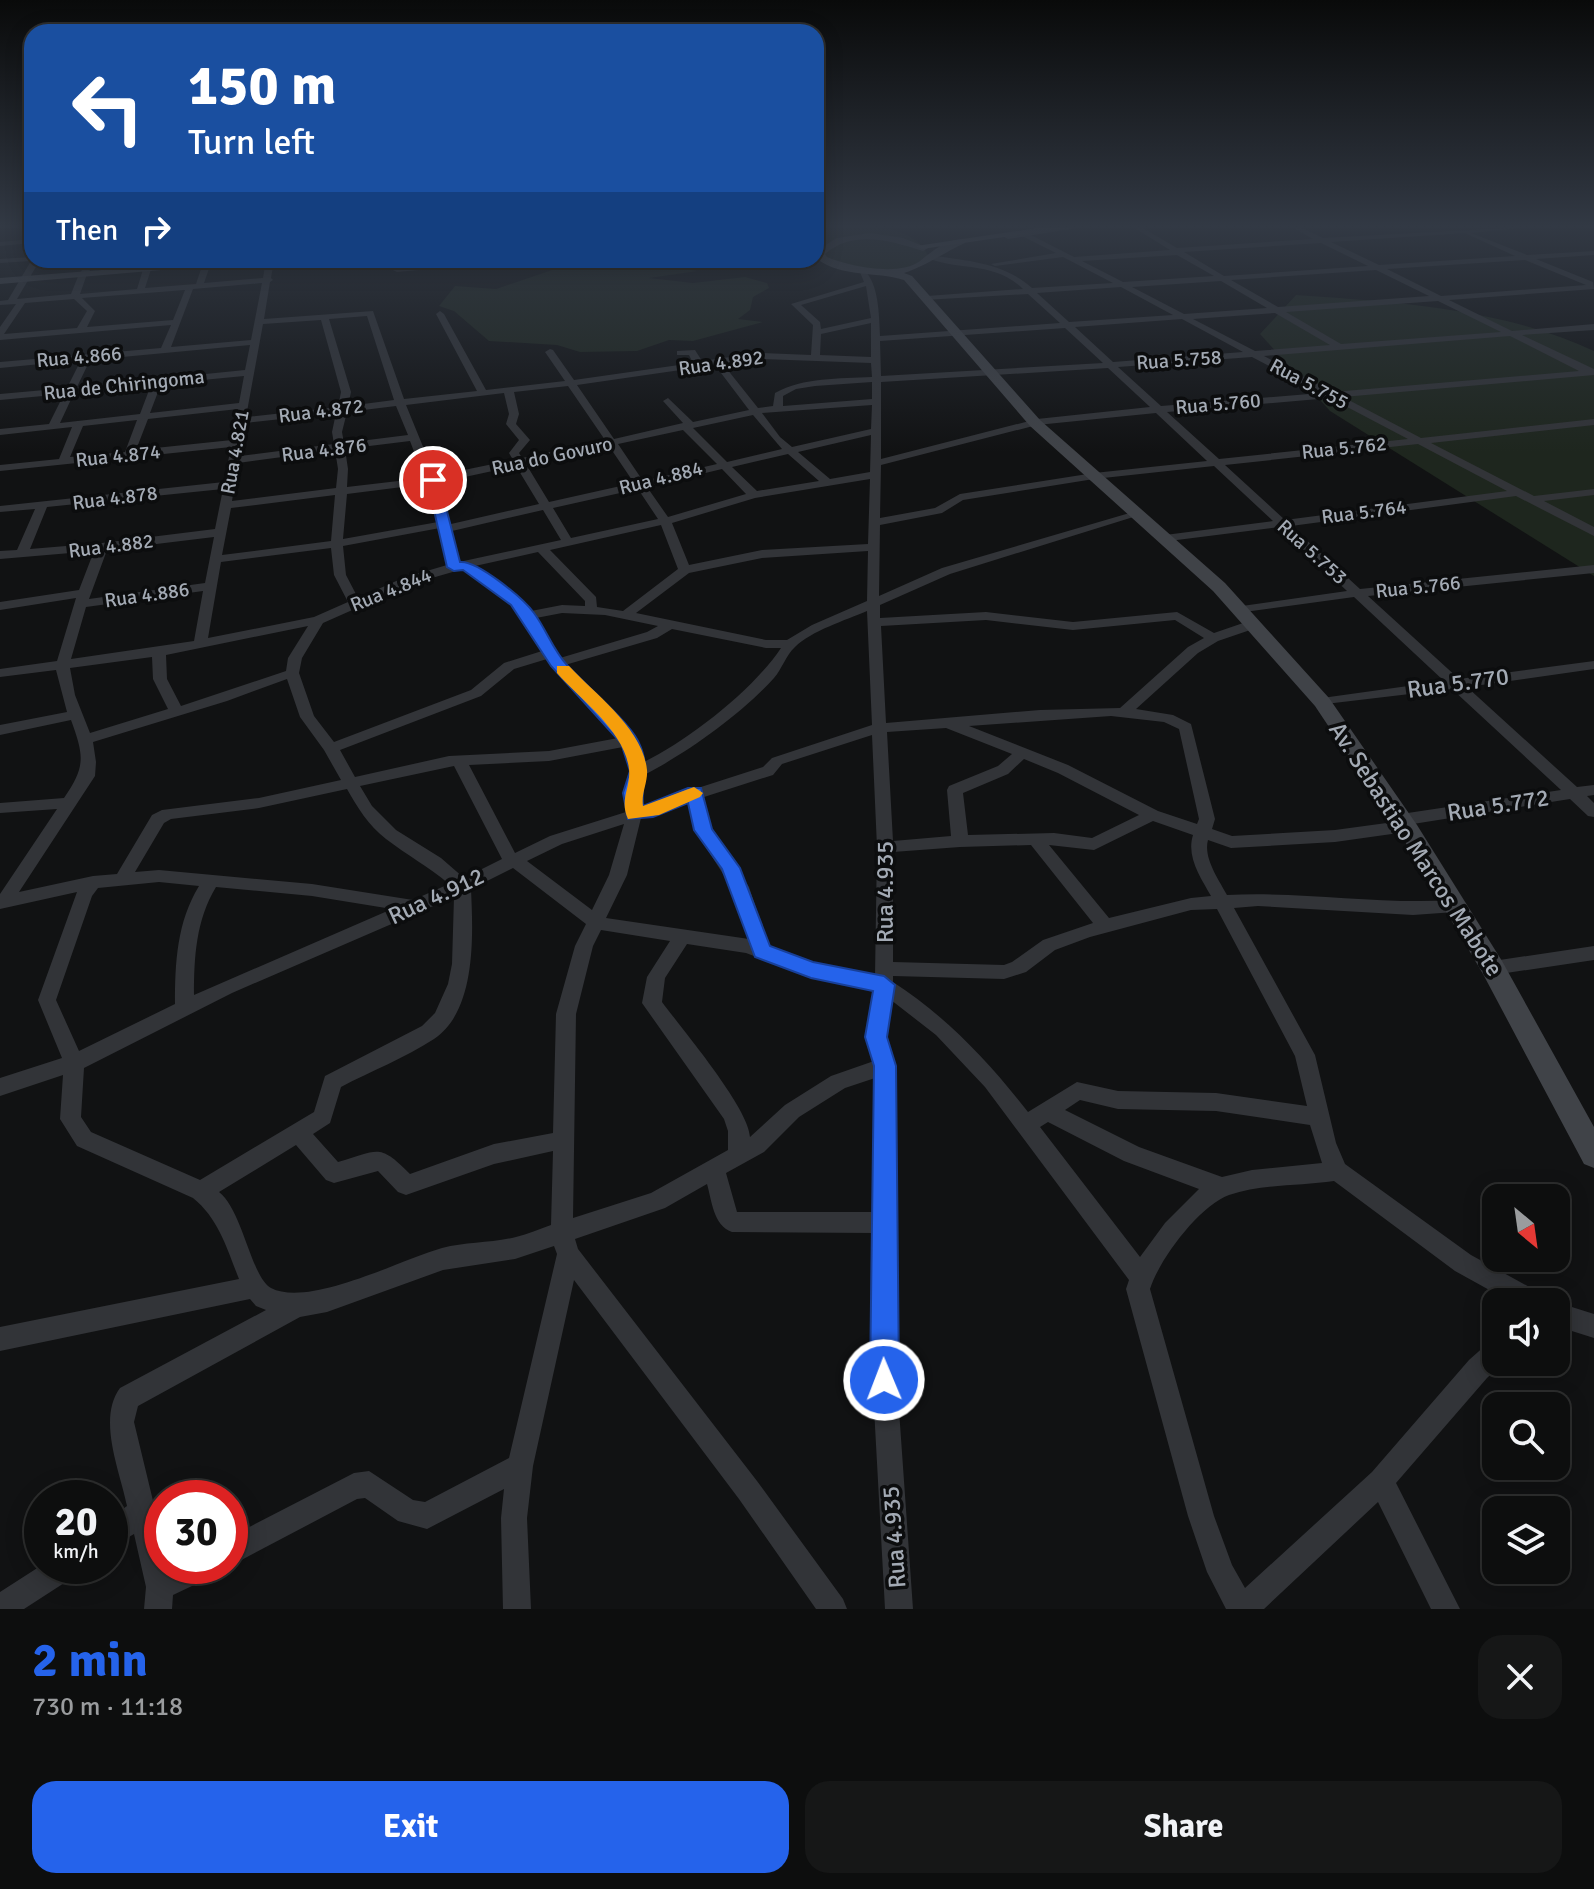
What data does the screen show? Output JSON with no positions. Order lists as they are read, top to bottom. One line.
{"streets":{"main road":["Av. Sebastiao Marcos Mabote"],"street":["Rua 4.866","Rua 5.758","Rua 4.892","Rua 5.755","Rua de Chiringoma","Rua 5.760","Rua 4.872","Rua 5.762","Rua 4.876","Rua 4.821","Rua 4.874","Rua do Govuro","Rua 4.884","Rua 4.878","Rua 5.764","Rua 4.882","Rua 5.753","Rua 5.766","Rua 4.844","Rua 4.886","Rua 5.770","Rua 5.772","Rua 4.935","Rua 4.912"]},"crossings":[["Rua 4.866","Rua 4.821"],["Rua 5.758","Rua 5.755"],["Rua 5.758","Rua 5.753"],["Rua 5.758","Av. Sebastiao Marcos Mabote"],["Rua 5.758","Rua 4.935"],["Rua 4.892","Rua 4.872"],["Rua 4.892","Rua 4.935"],["Rua 5.755","Rua 5.760"],["Rua 5.755","Rua 5.762"],["Rua 5.755","Rua 5.764"],["Rua de Chiringoma","Rua 4.821"],["Rua 5.760","Rua 5.753"],["Rua 5.760","Rua 4.844"],["Rua 5.760","Av. Sebastiao Marcos Mabote"],["Rua 5.760","Rua 4.935"],["Rua 4.872","Rua 4.821"],["Rua 5.762","Rua 5.753"],["Rua 5.762","Av. Sebastiao Marcos Mabote"],["Rua 5.762","Rua 4.935"],["Rua 4.876","Rua 4.821"],["Rua 4.821","Rua 4.874"],["Rua 4.821","Rua do Govuro"],["Rua 4.821","Rua 4.884"],["Rua 4.821","Rua 4.878"],["Rua 4.821","Rua 4.882"],["Rua 4.821","Rua 4.844"],["Rua 4.821","Rua 4.886"],["Rua do Govuro","Rua 4.935"],["Rua 4.884","Rua 4.935"],["Rua 5.764","Rua 5.753"],["Rua 5.764","Av. Sebastiao Marcos Mabote"],["Rua 5.753","Rua 5.766"],["Rua 5.753","Rua 5.770"],["Rua 5.753","Rua 5.772"],["Rua 5.766","Av. Sebastiao Marcos Mabote"],["Rua 5.766","Rua 4.912"],["Rua 4.844","Rua 4.935"],["Rua 5.770","Av. Sebastiao Marcos Mabote"],["Rua 5.772","Av. Sebastiao Marcos Mabote"],["Rua 5.772","Rua 4.912"],["Rua 4.935","Rua 4.912"]],"north":"bottom right","page":{"turn":["150 m","Turn left"],"then":"Then","speed":"20 km/h","limit":"30","heading":["2 min","730 m · 11:18"],"buttons":["Exit","Share"]}}
